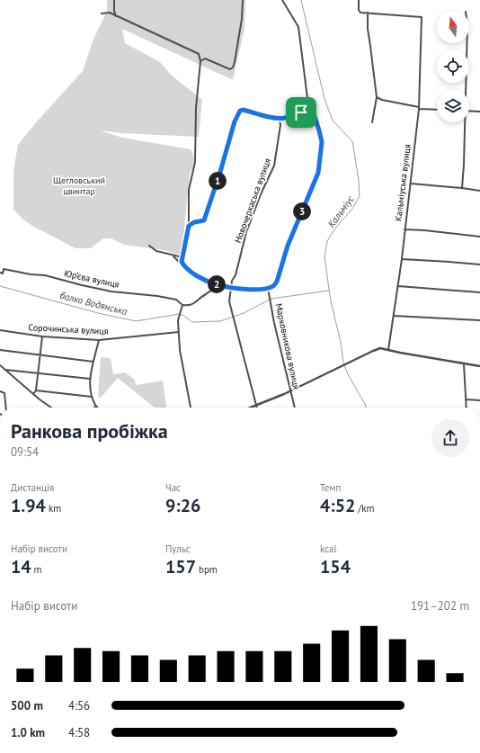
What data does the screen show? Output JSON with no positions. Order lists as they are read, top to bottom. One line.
{"streets":{"street":["Кальміуська вулиця","Новочеркаська вулиця","Юр’єва вулиця","Сорочинська вулиця","Марковникова вулиця"]},"water":["Кальміус","балка Водянська"],"parks":["Щегловський цвинтар"],"north":"top","page":{"pins":["1","3","2"],"heading":["Ранкова пробіжка","09:54"],"stats":[["Дистанція","1.94 km"],["Час","9:26"],["Темп","4:52 /km"],["Набір висоти","14 m"],["Пульс","157 bpm"],["kcal","154"]],"chart":["Набір висоти","191–202 m"],"list":[{"name":"500 m","note":"4:56"},{"name":"1.0 km","note":"4:58"}]}}
